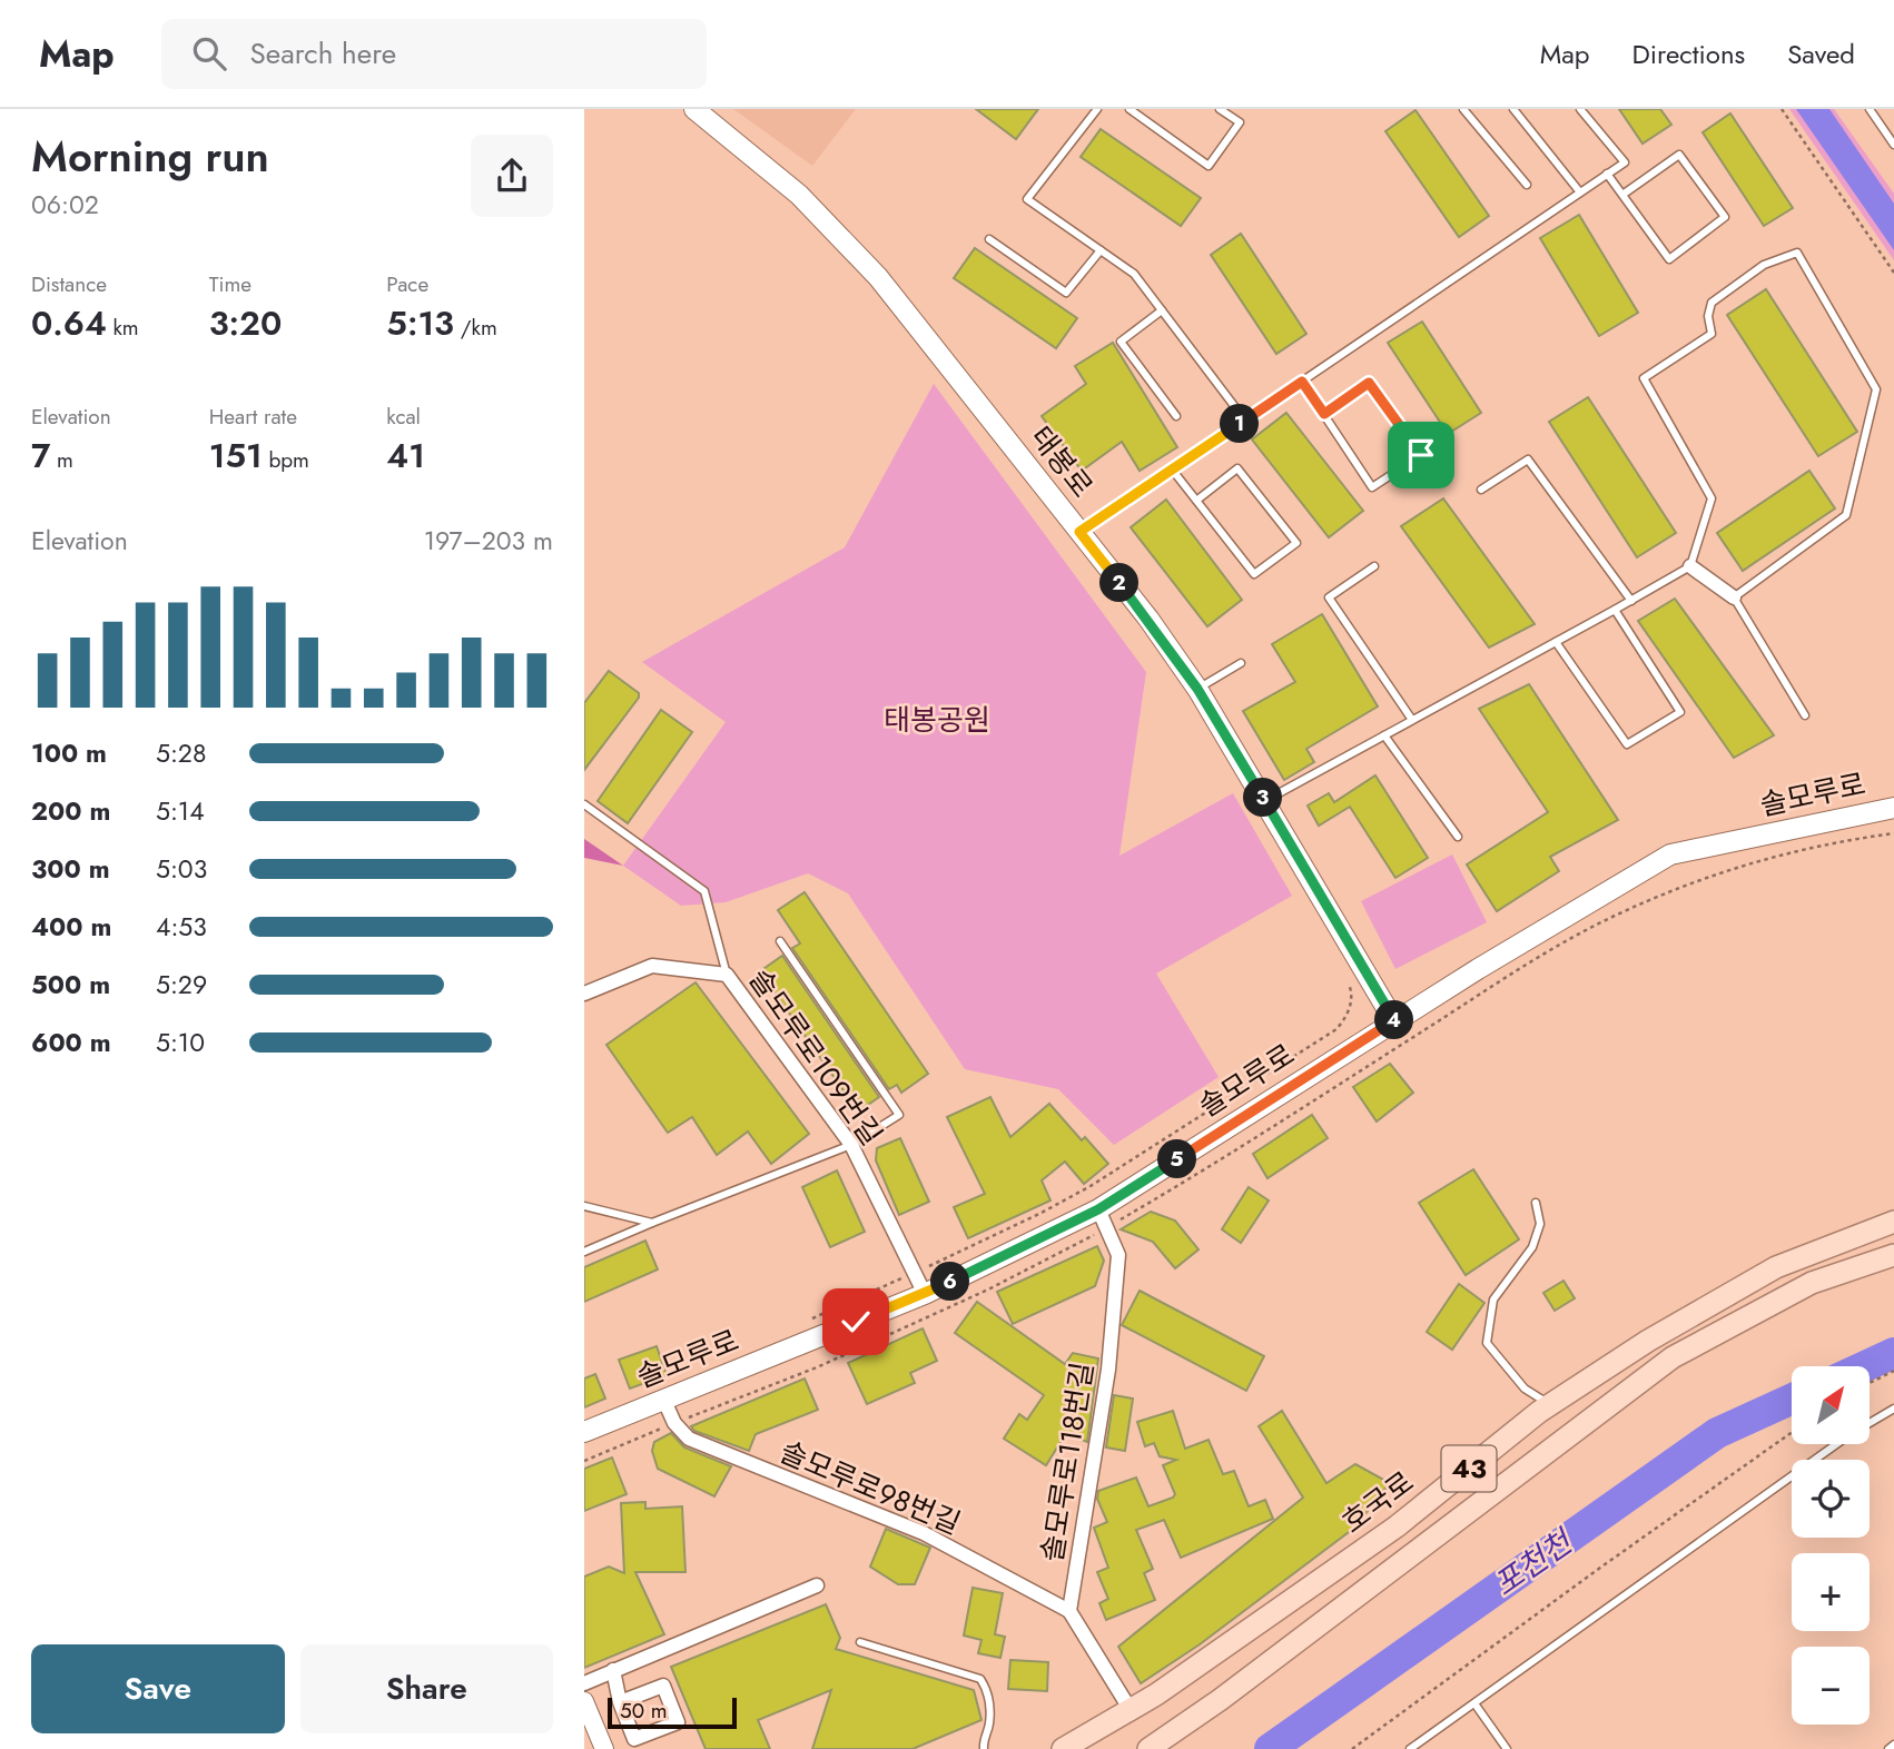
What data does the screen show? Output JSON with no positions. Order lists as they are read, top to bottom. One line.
{"streets":{"main road":["태봉로","솔모루로","43","호국로"],"street":["솔모루로109번길","솔모루로118번길","솔모루로98번길"]},"crossings":[["태봉로","솔모루로"],["솔모루로","솔모루로109번길"],["솔모루로","솔모루로118번길"],["솔모루로118번길","솔모루로98번길"]],"water":["포천천"],"parks":["태봉공원"],"scale_bar":"50 m","north":"top right","page":{"header":"Map","search":"Search here","nav":["Map","Directions","Saved"],"heading":["Morning run","06:02"],"stats":[["Distance","0.64 km"],["Time","3:20"],["Pace","5:13 /km"],["Elevation","7 m"],["Heart rate","151 bpm"],["kcal","41"]],"pins":["1","2","3","4","5","6"],"chart":["Elevation","197–203 m"],"list":[{"name":"100 m","note":"5:28"},{"name":"200 m","note":"5:14"},{"name":"300 m","note":"5:03"},{"name":"400 m","note":"4:53"},{"name":"500 m","note":"5:29"},{"name":"600 m","note":"5:10"}],"map_buttons":["+","−"],"buttons":["Save","Share"],"scale":"50 m"}}
